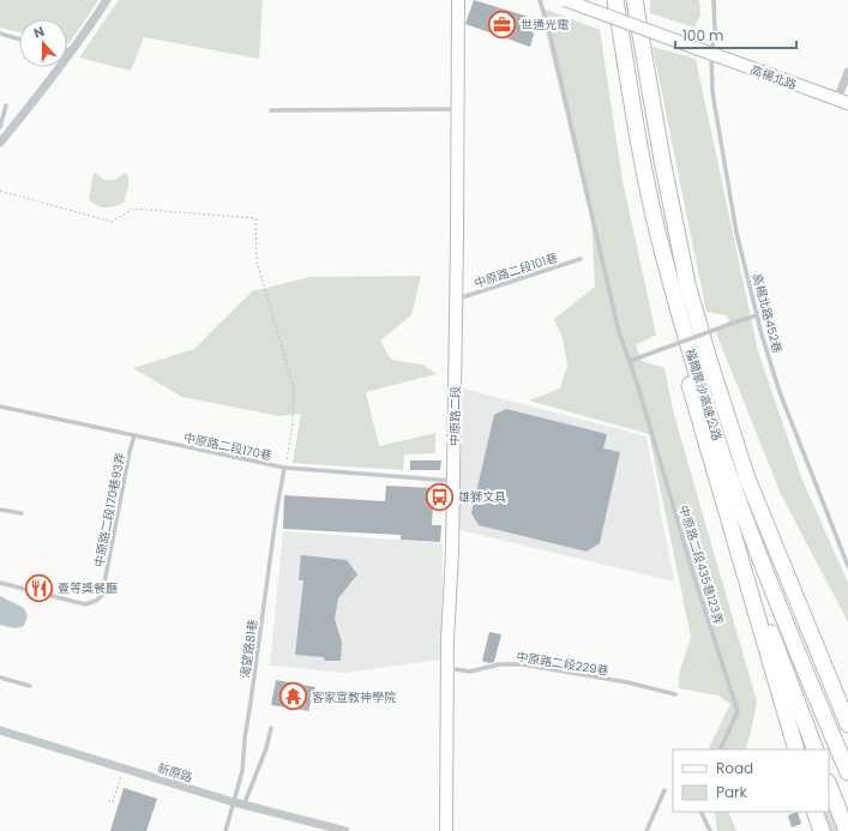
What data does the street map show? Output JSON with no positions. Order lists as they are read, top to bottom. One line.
{"streets":{"highway":["福爾摩沙高速公路"],"street":["高楊北路","中原路二段","新原路"],"lane":["中原路二段101巷","高楊北路452巷","中原路二段170巷","中原路二段170巷93弄","中原路二段435巷123弄","渴望路81巷","中原路二段229巷"]},"crossings":[["高楊北路","高楊北路452巷"],["中原路二段101巷","中原路二段"],["中原路二段","中原路二段170巷"],["中原路二段","中原路二段229巷"],["中原路二段170巷","中原路二段170巷93弄"],["中原路二段170巷","渴望路81巷"],["渴望路81巷","新原路"]],"places":{"office":["世通光電"],"bus stop":["雄獅文具"],"restaurant":["壹等獎餐廳"],"temple":["客家宣教神學院"]},"legend":["Road","Park"],"scale_bar":"100 m","north":"top"}
